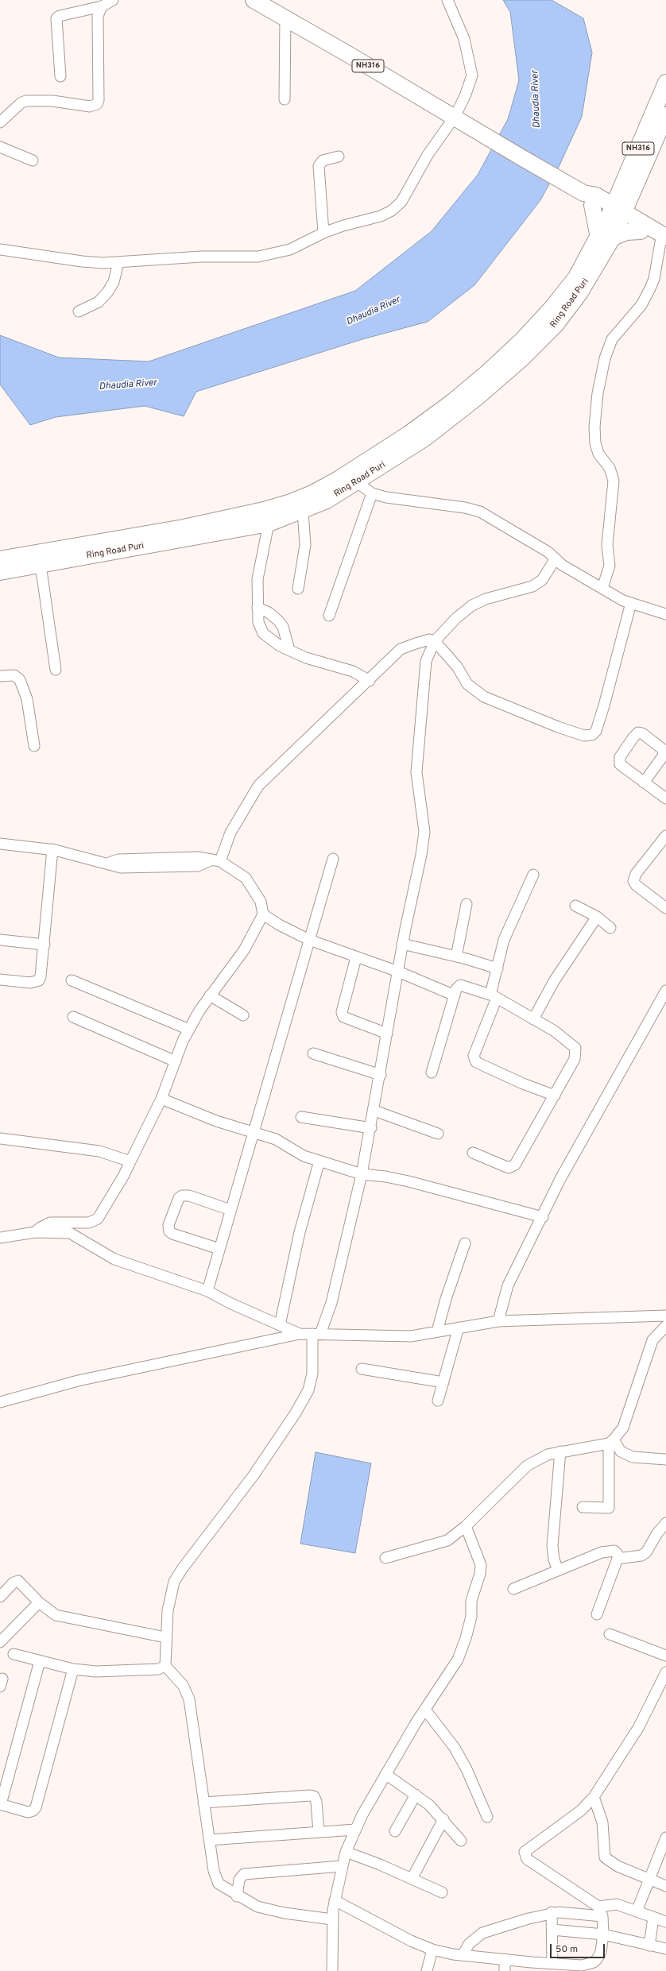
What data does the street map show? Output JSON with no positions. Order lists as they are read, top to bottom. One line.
{"streets":{"highway":["NH316","Ring Road Puri"]},"crossings":[["NH316","Ring Road Puri"]],"water":["Dhaudia River"],"scale_bar":"50 m"}
